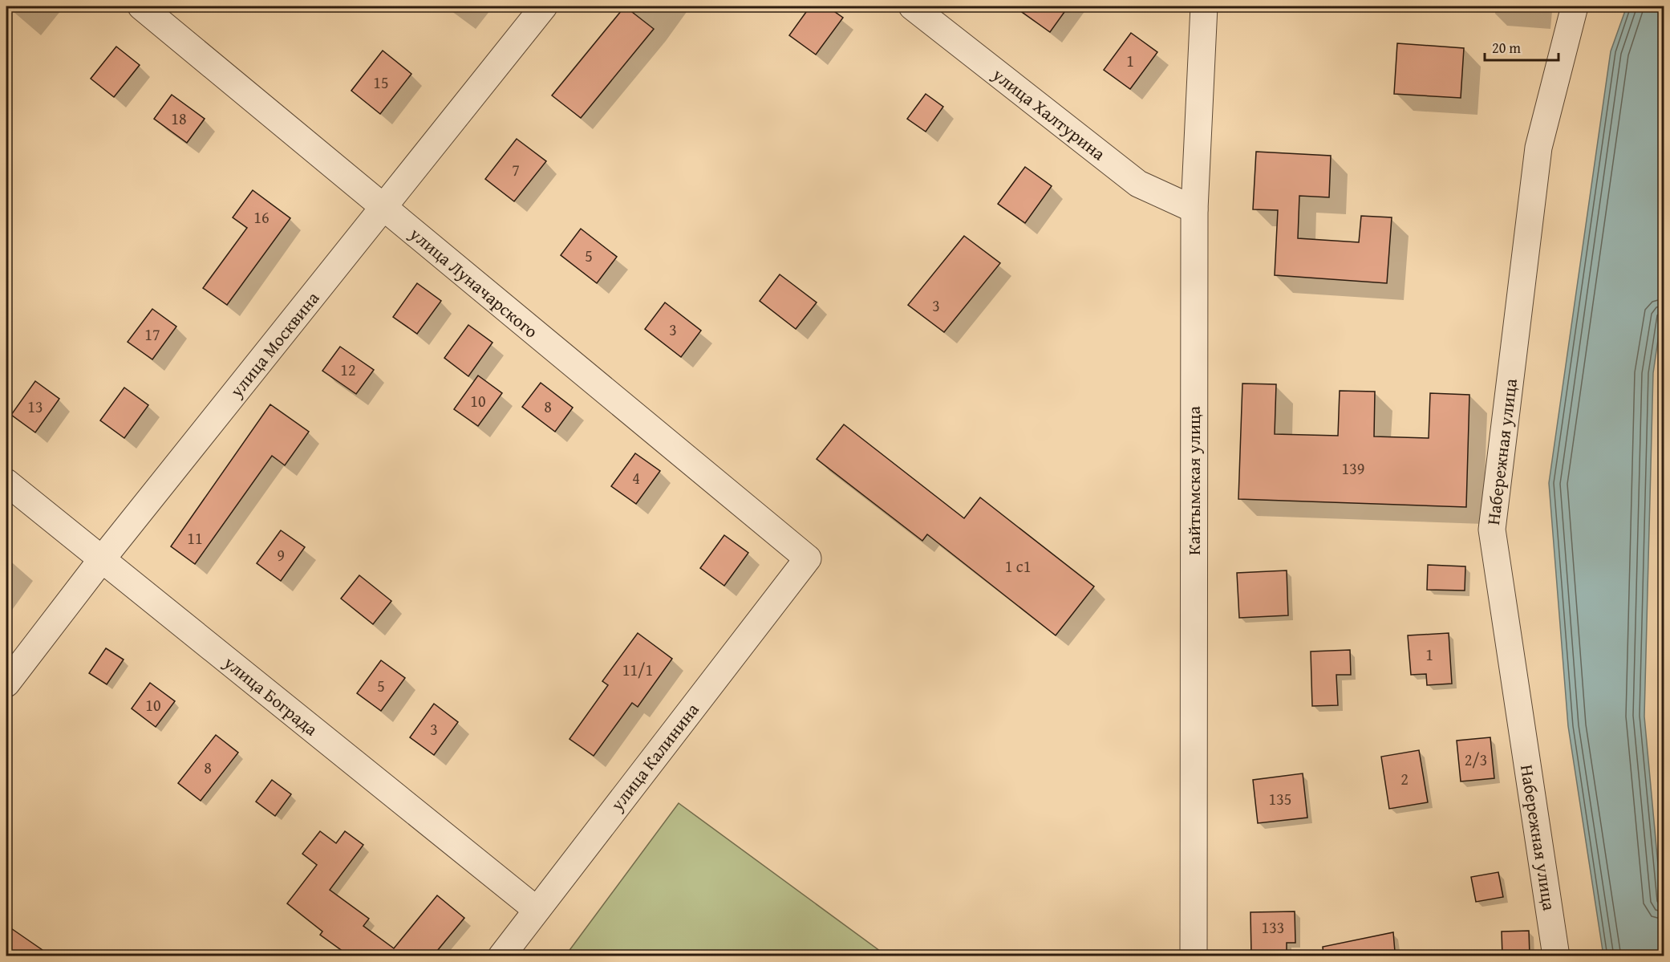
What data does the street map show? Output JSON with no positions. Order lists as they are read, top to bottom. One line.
{"streets":{"street":["улица Халтурина","улица Луначарского","улица Москвина","Набережная улица","Кайтымская улица","улица Бограда","улица Калинина"]},"crossings":[["улица Халтурина","Кайтымская улица"],["улица Луначарского","улица Москвина"],["улица Луначарского","улица Калинина"],["улица Москвина","улица Бограда"],["улица Бограда","улица Калинина"]],"house_numbers":["1","15","18","7","16","5","3","3","17","12","10","13","8","139","4","11","9","1 с1","1","11/1","5","10","3","2/3","8","2","135","133"],"scale_bar":"20 m"}
